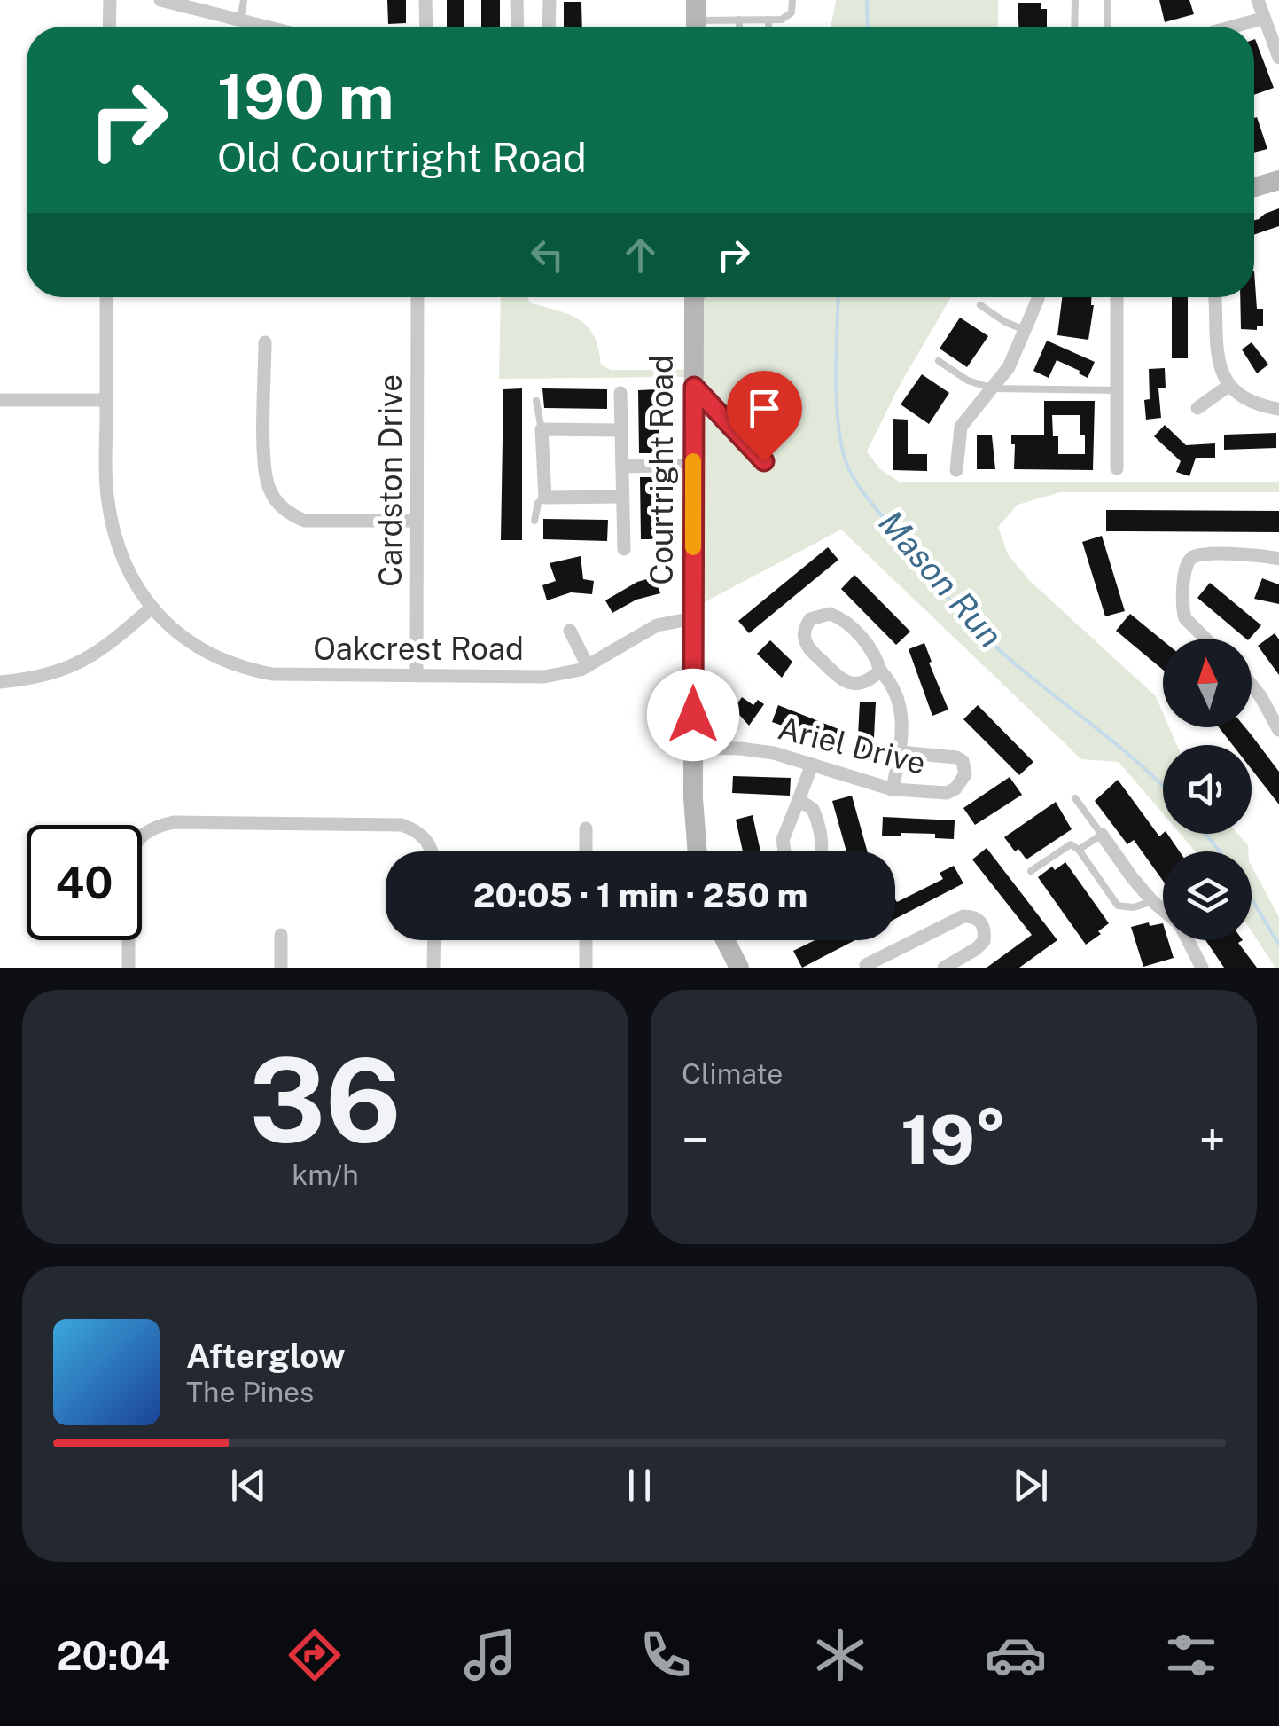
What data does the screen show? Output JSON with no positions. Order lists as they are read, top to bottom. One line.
{"streets":{"street":["Courtright Road","Cardston Drive","Oakcrest Road","Ariel Drive"]},"crossings":[["Courtright Road","Oakcrest Road"],["Courtright Road","Ariel Drive"],["Cardston Drive","Oakcrest Road"]],"water":["Mason Run"],"north":"top","page":{"turn":["190 m","Old Courtright Road"],"limit":"40","trip":"20:05 · 1 min · 250 m","tile":[["36","km/h"],"Climate"],"heat":["−","19°","+"],"song":["Afterglow","The Pines"],"tabs":"20:04"}}
